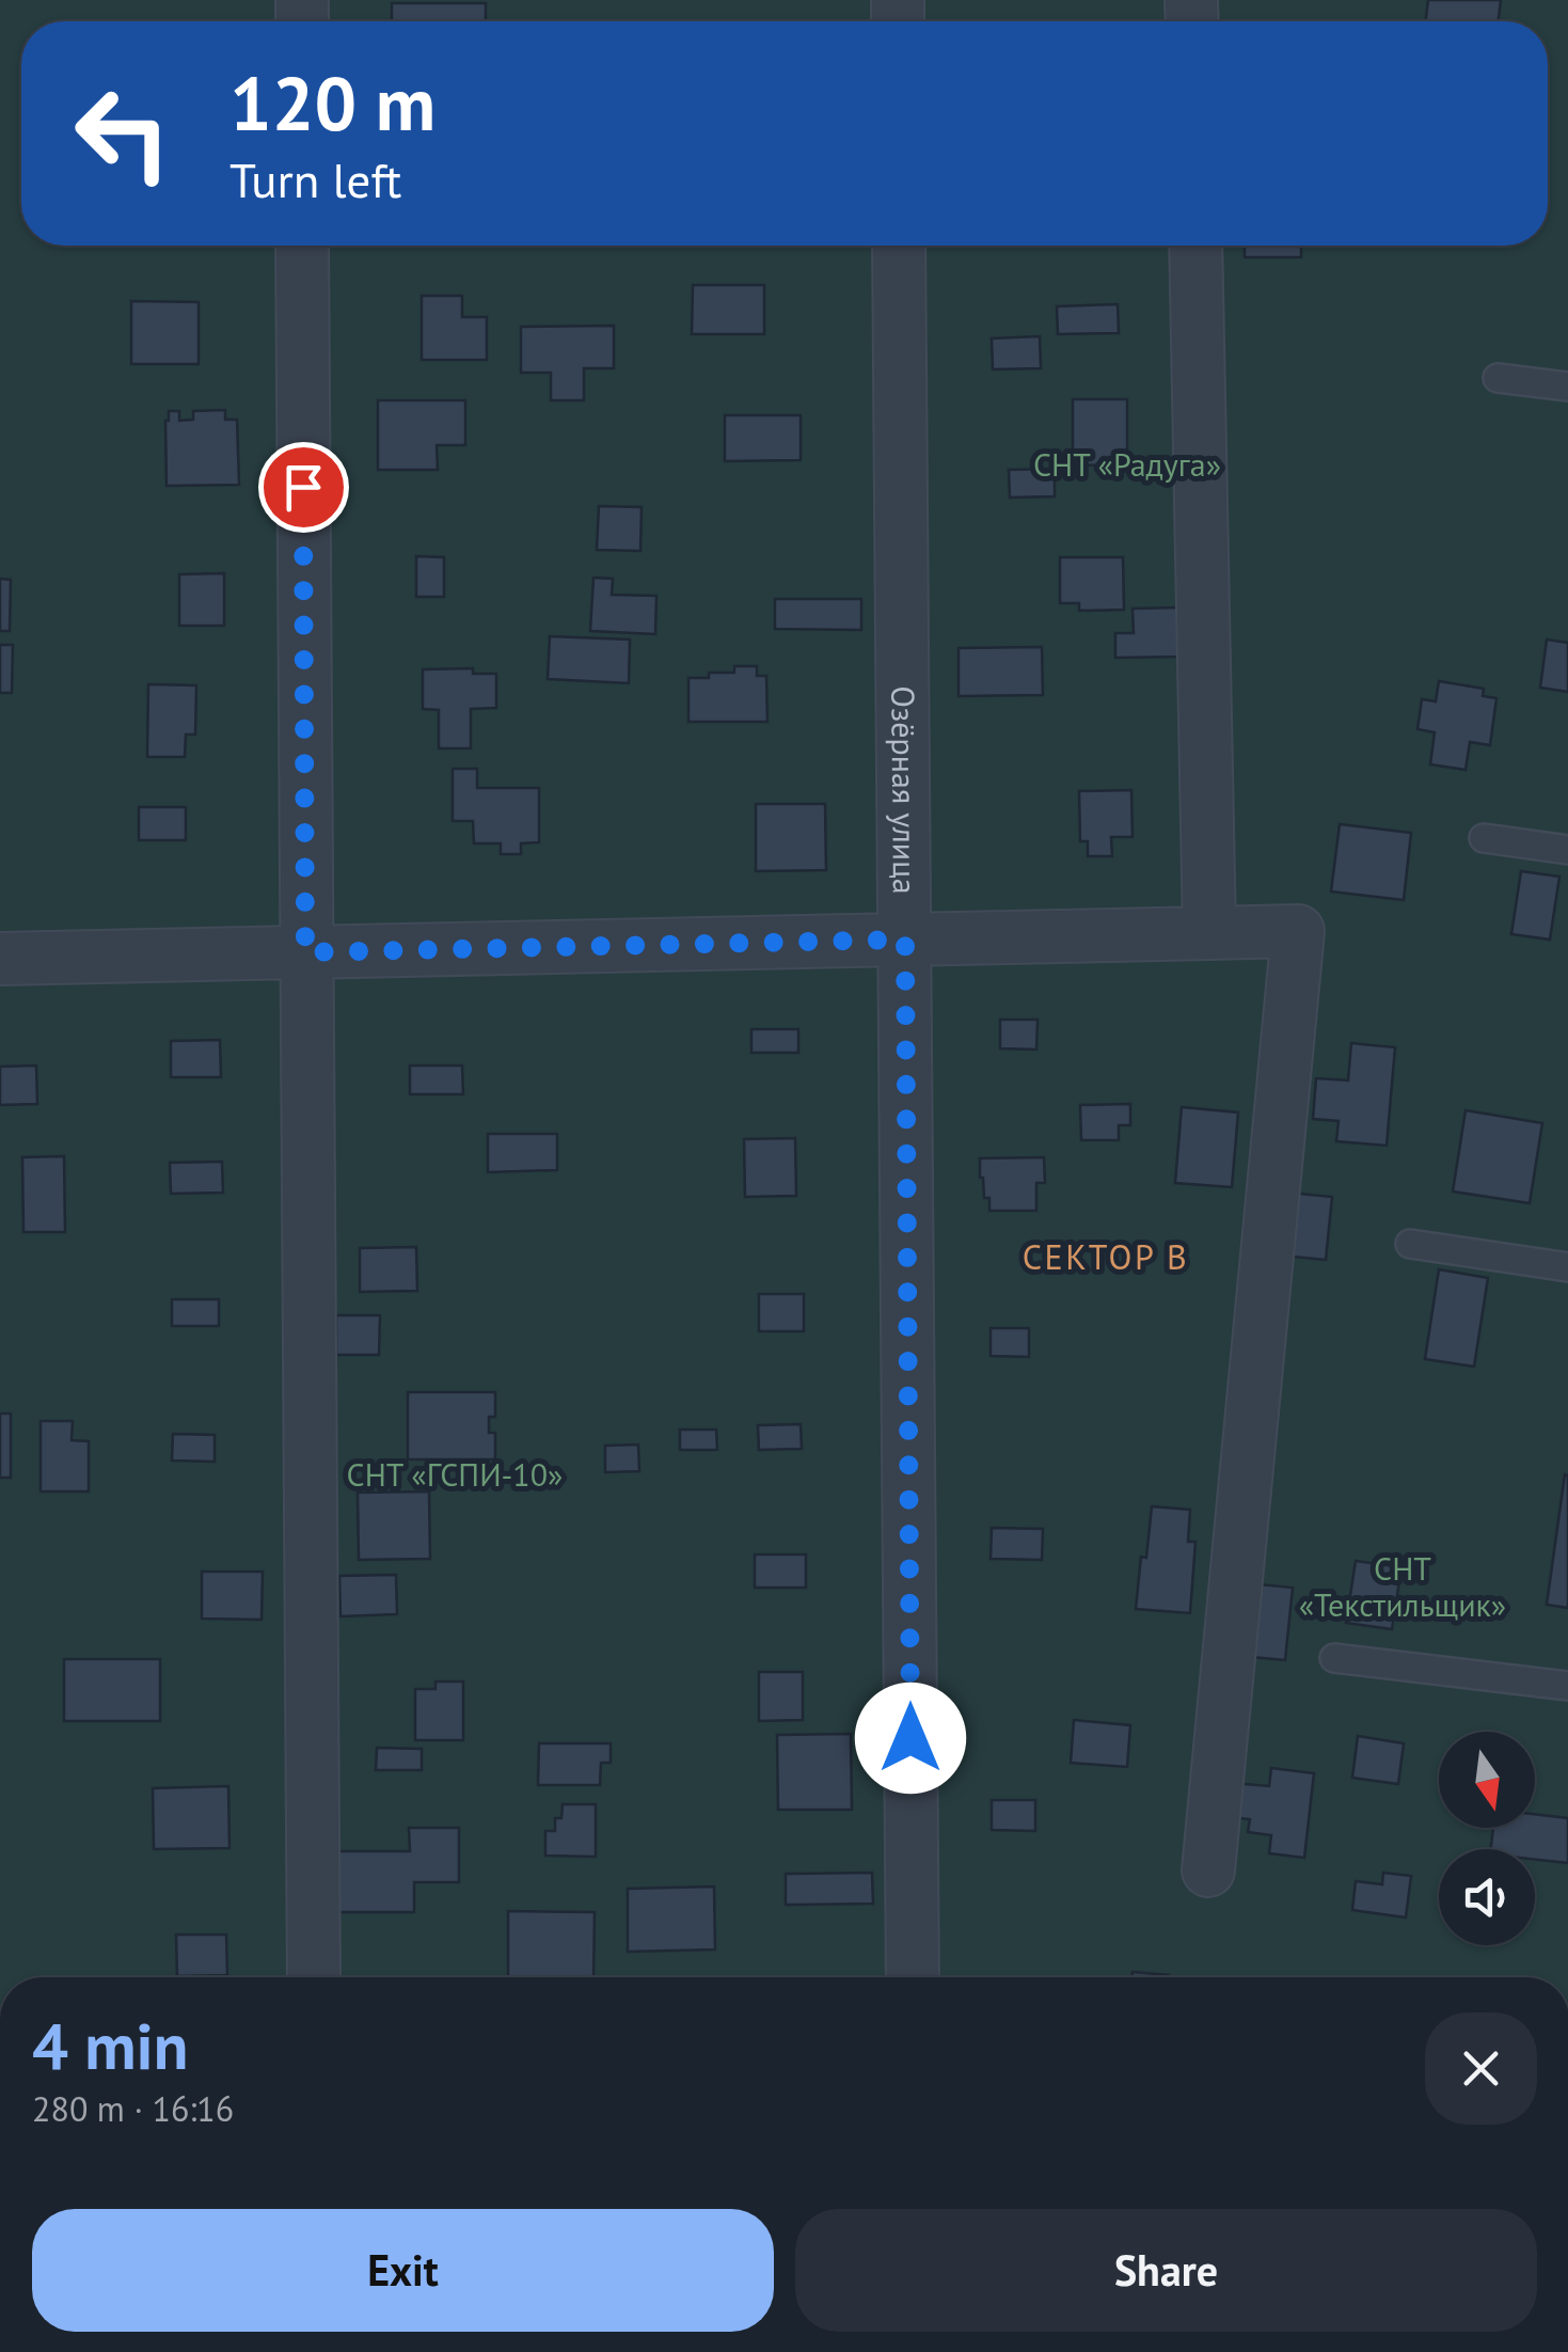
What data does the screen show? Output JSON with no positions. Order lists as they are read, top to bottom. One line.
{"streets":{"street":["Озёрная улица"]},"districts":["СЕКТОР В"],"parks":["СНТ «Радуга»","СНТ «ГСПИ-10»","СНТ «Текстильщик»"],"north":"bottom","page":{"turn":["120 m","Turn left"],"heading":["4 min","280 m · 16:16"],"buttons":["Exit","Share"]}}
